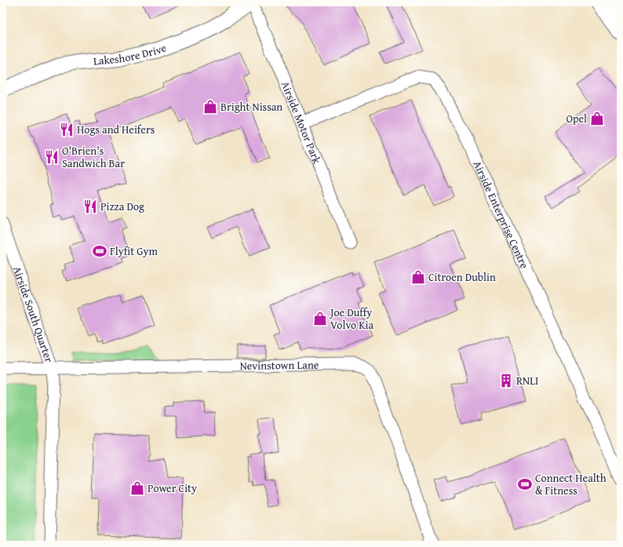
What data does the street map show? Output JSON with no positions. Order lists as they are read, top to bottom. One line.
{"streets":{"street":["Lakeshore Drive","Airside Motor Park","Airside Enterprise Centre","Airside South Quarter","Nevinstown Lane"]},"crossings":[["Airside Motor Park","Airside Enterprise Centre"],["Airside South Quarter","Nevinstown Lane"]],"places":{"shop":["Bright Nissan","Opel","Citroen Dublin","Joe Duffy Volvo Kia","Power City"],"restaurant":["Hogs and Heifers","O'Brien's Sandwich Bar","Pizza Dog"],"sports":["Flyfit Gym","Connect Health & Fitness"],"building":["RNLI"]}}
